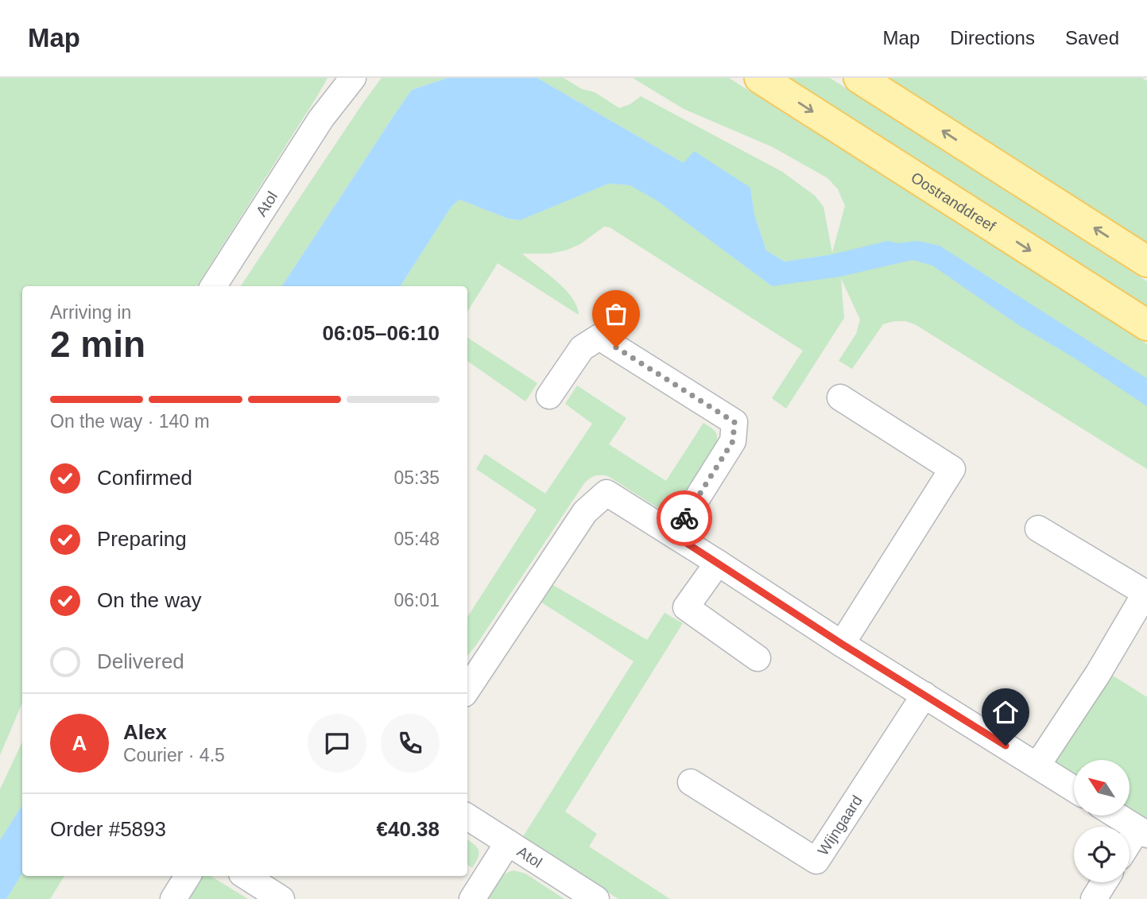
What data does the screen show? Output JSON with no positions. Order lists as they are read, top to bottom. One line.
{"streets":{"main road":["Oostranddreef"],"street":["Atol","Wijngaard"]},"north":"top left","page":{"header":"Map","nav":["Map","Directions","Saved"],"heading":["2 min","Arriving in","06:05–06:10"],"panel":["Alex","Courier · 4.5","Order #5893","€40.38"],"bar":"On the way · 140 m","list":[["Confirmed","05:35"],["Preparing","05:48"],["On the way","06:01"],"Delivered"],"round":"A"}}
